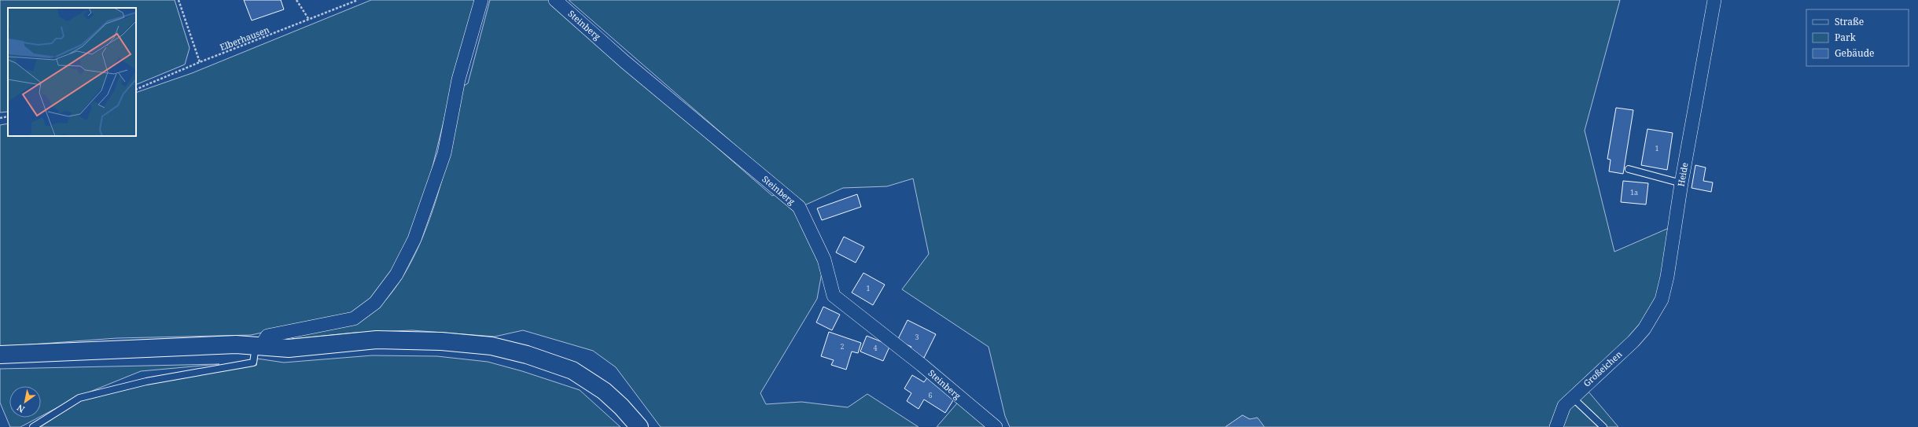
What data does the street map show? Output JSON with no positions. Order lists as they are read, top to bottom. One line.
{"streets":{"street":["Steinberg","Heide","Großeichen"],"path":["Elberhausen"]},"crossings":[["Heide","Großeichen"]],"house_numbers":["1","1a","1","3","2","4","6"],"legend":["Straße","Park","Gebäude"],"north":"bottom left"}
